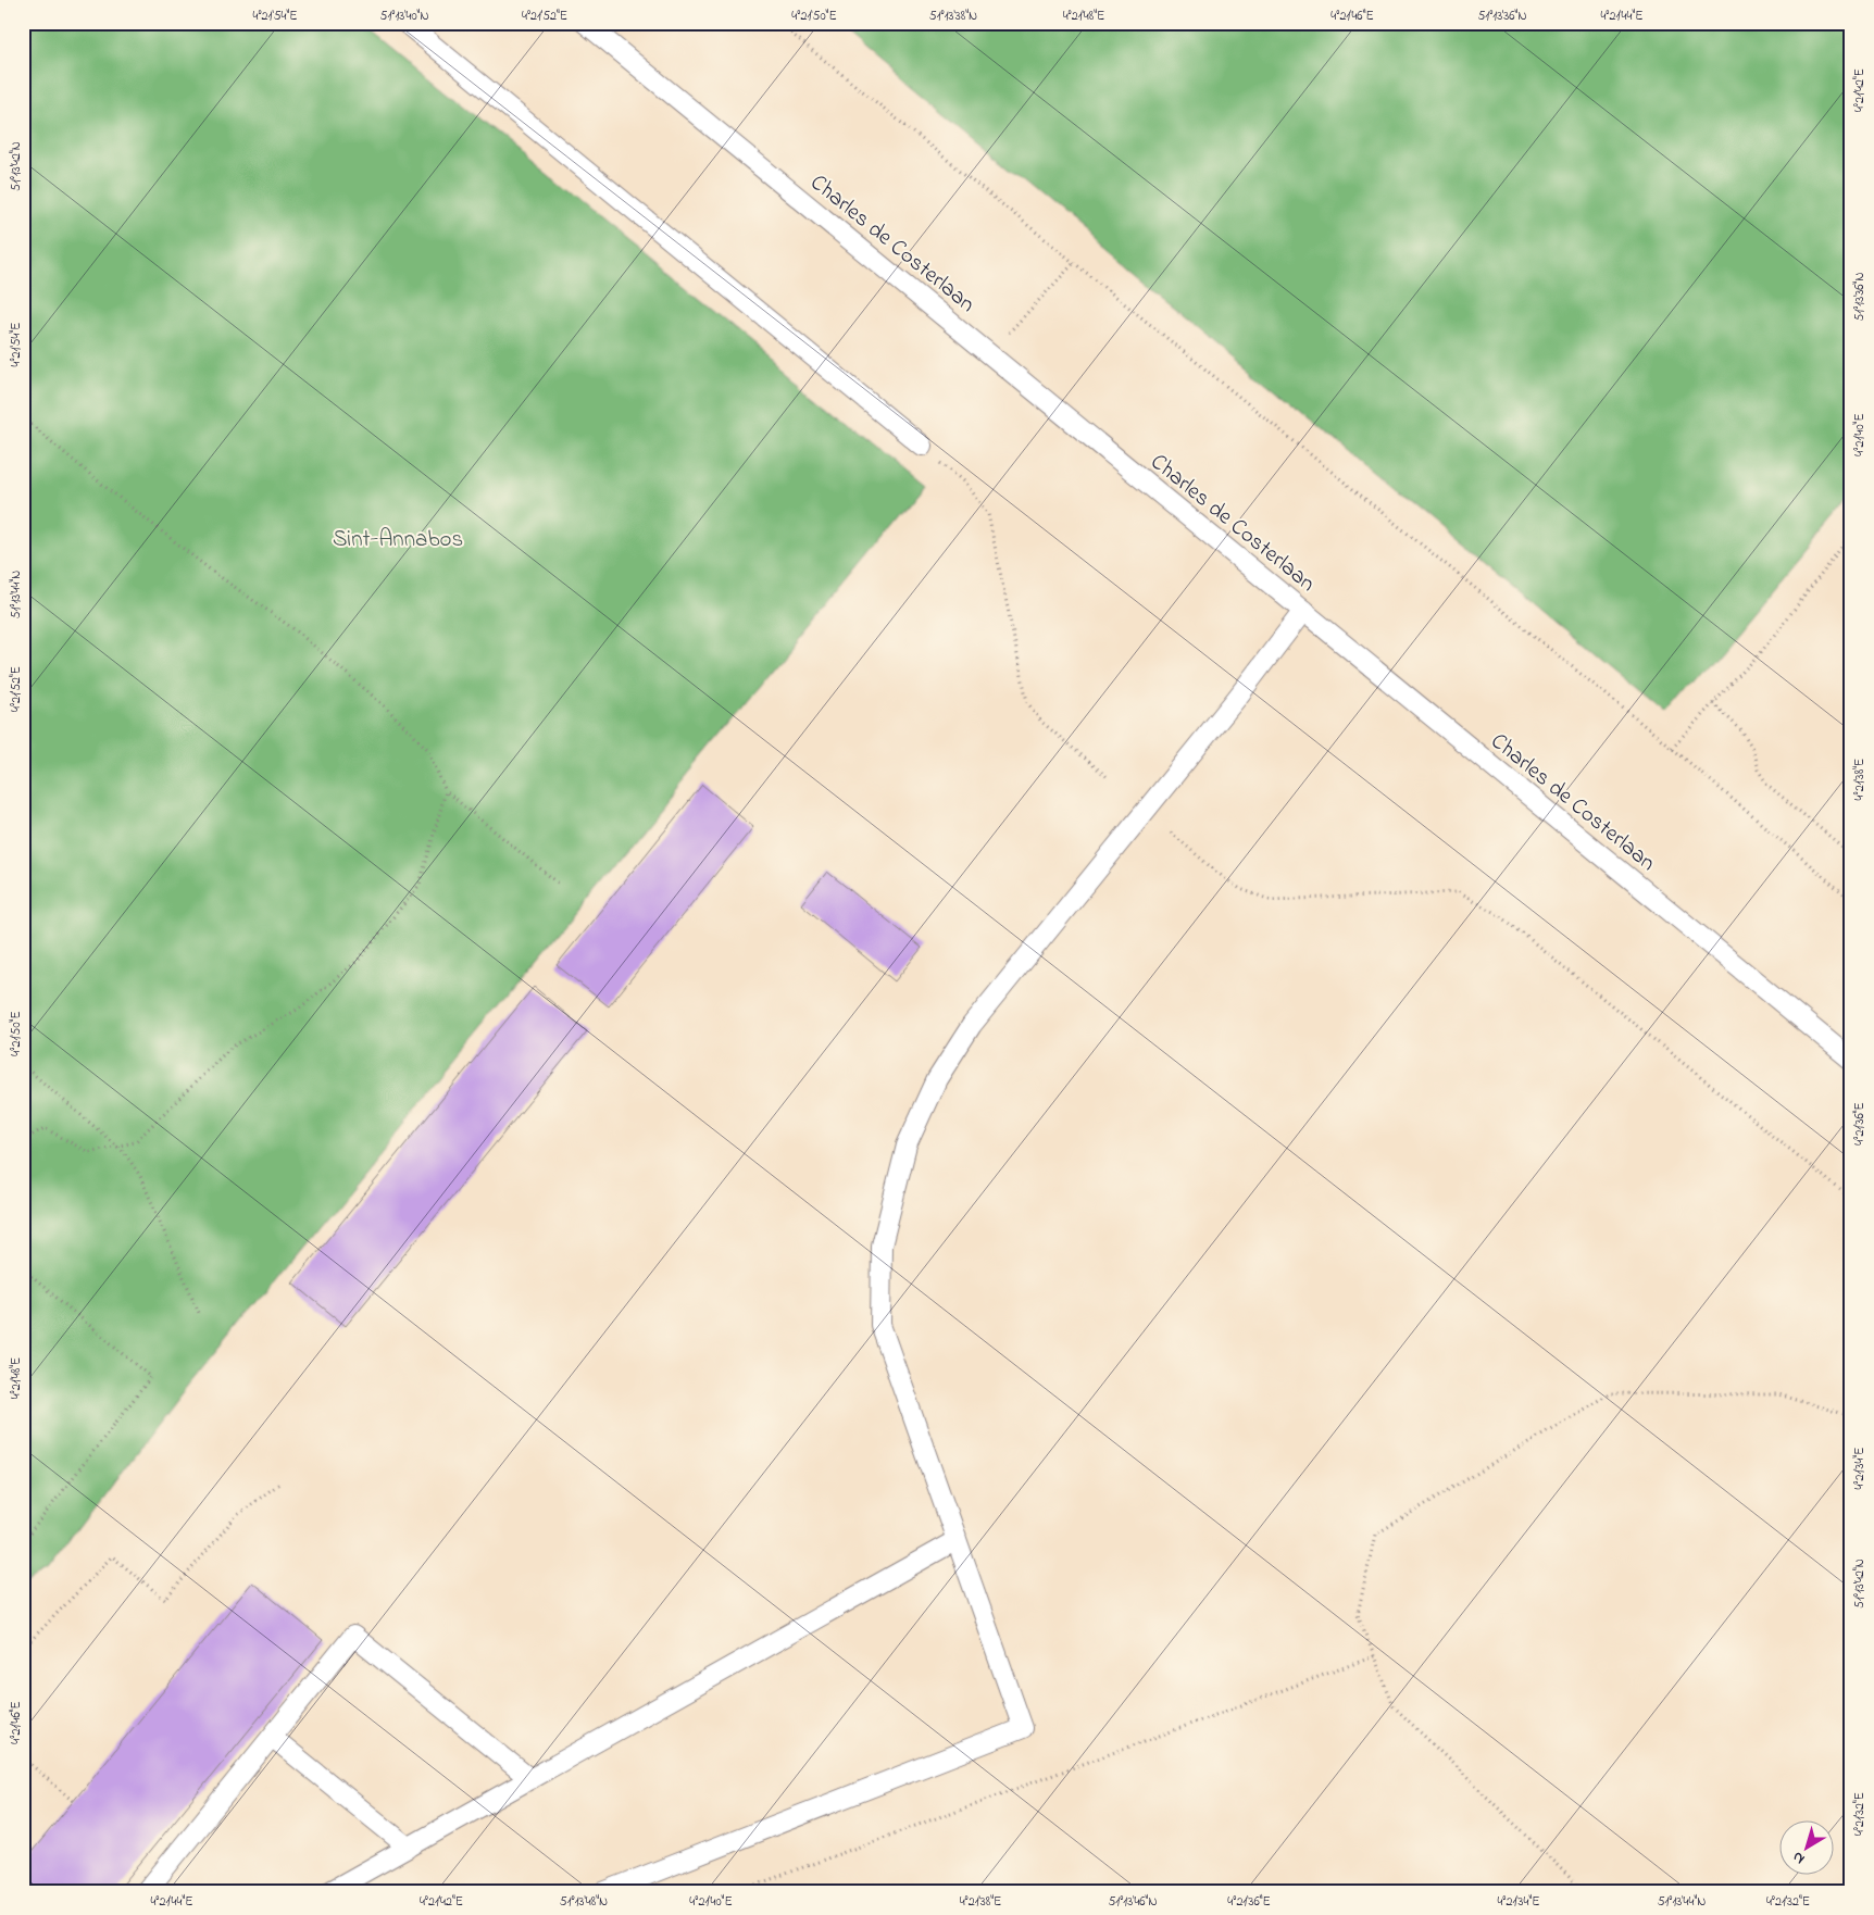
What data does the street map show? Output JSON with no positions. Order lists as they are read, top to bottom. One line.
{"streets":{"lane":["Charles de Costerlaan"]},"parks":["Sint-Annabos"],"north":"bottom left","coordinates":["4°21'54\"E","51°13'40\"N","4°21'52\"E","4°21'50\"E","51°13'38\"N","4°21'48\"E","4°21'46\"E","51°13'36\"N","4°21'44\"E","4°21'42\"E","51°13'42\"N","4°21'40\"E","51°13'44\"N","4°21'38\"E","4°21'36\"E","4°21'34\"E","4°21'32\"E","51°13'48\"N","51°13'46\"N"]}
